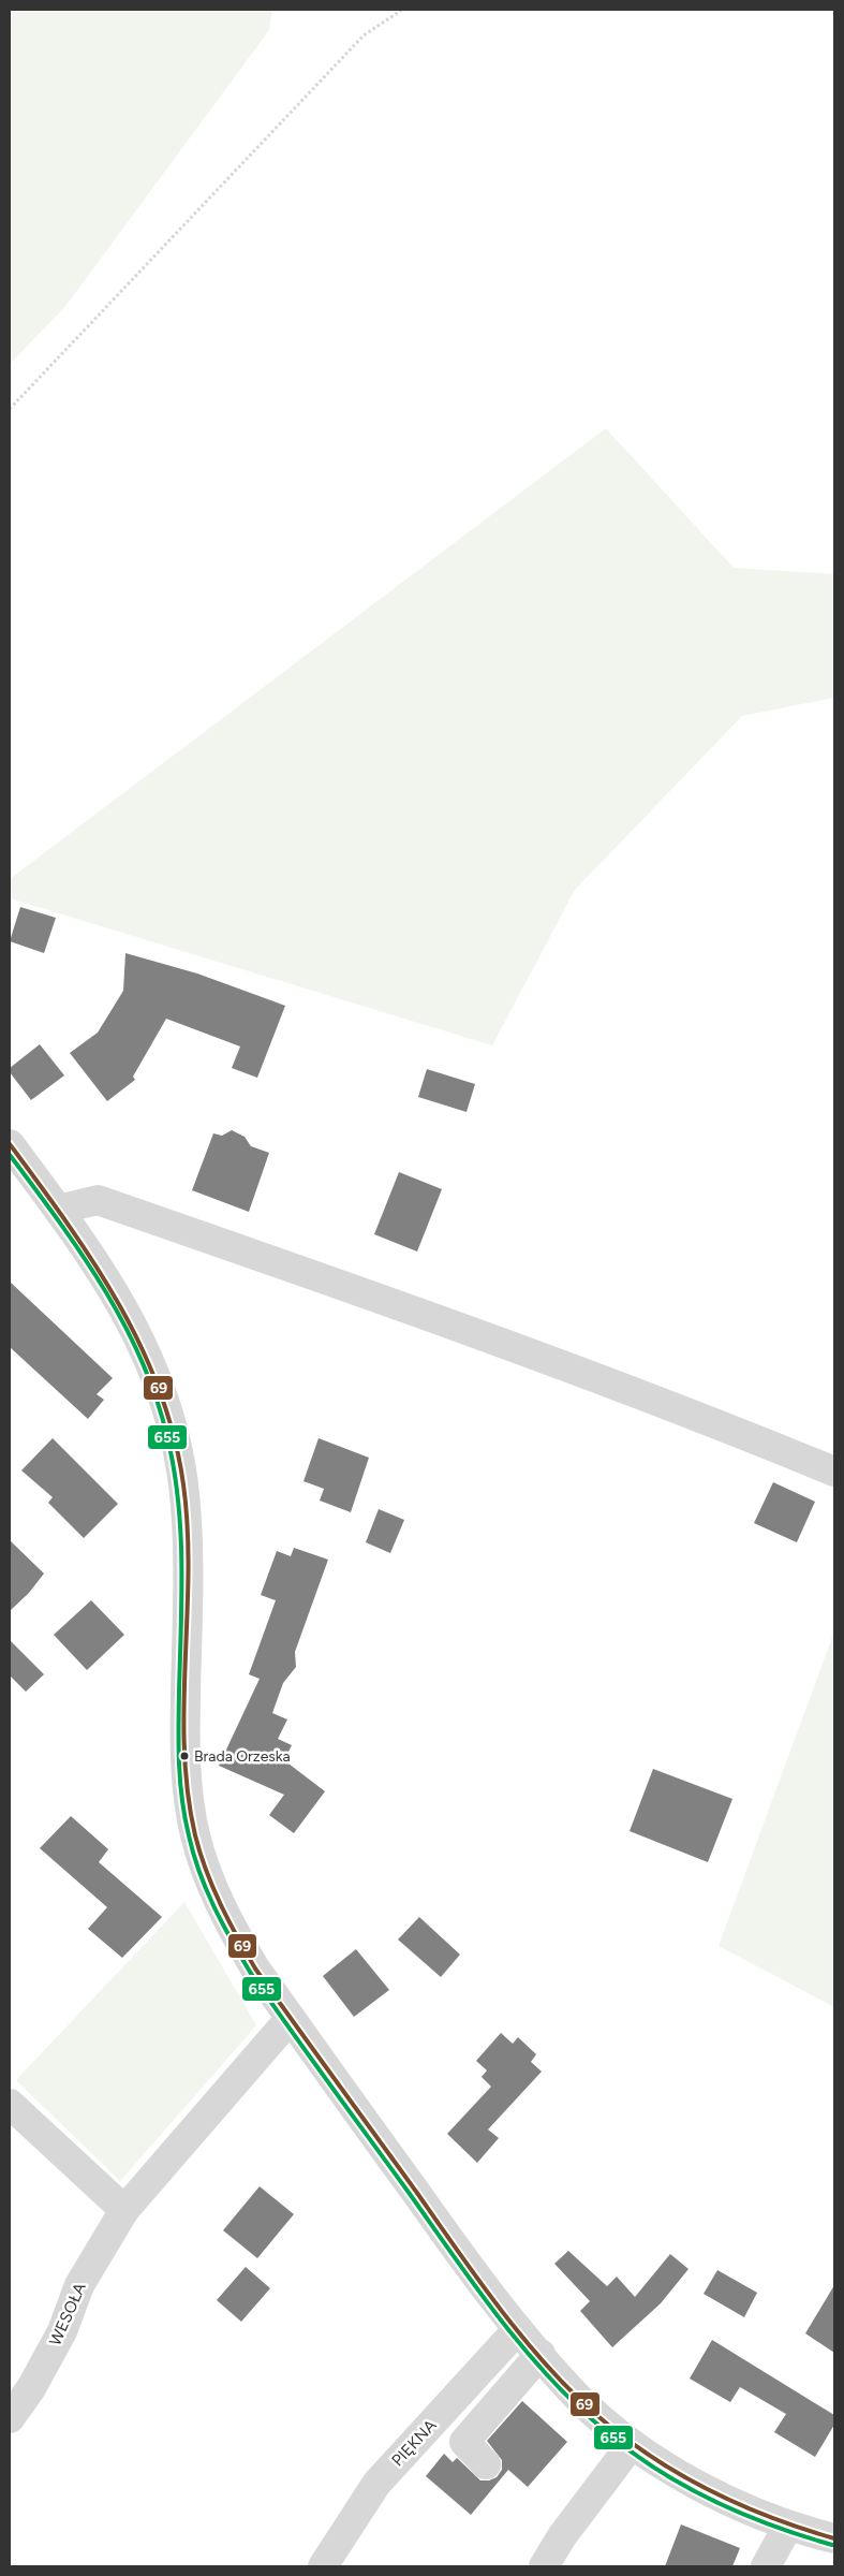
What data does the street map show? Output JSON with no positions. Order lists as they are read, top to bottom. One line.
{"streets":{"street":["WESOŁA","PIĘKNA"]},"places":["Brada Orzeska"],"lines":["transit line 69","transit line 655"]}
